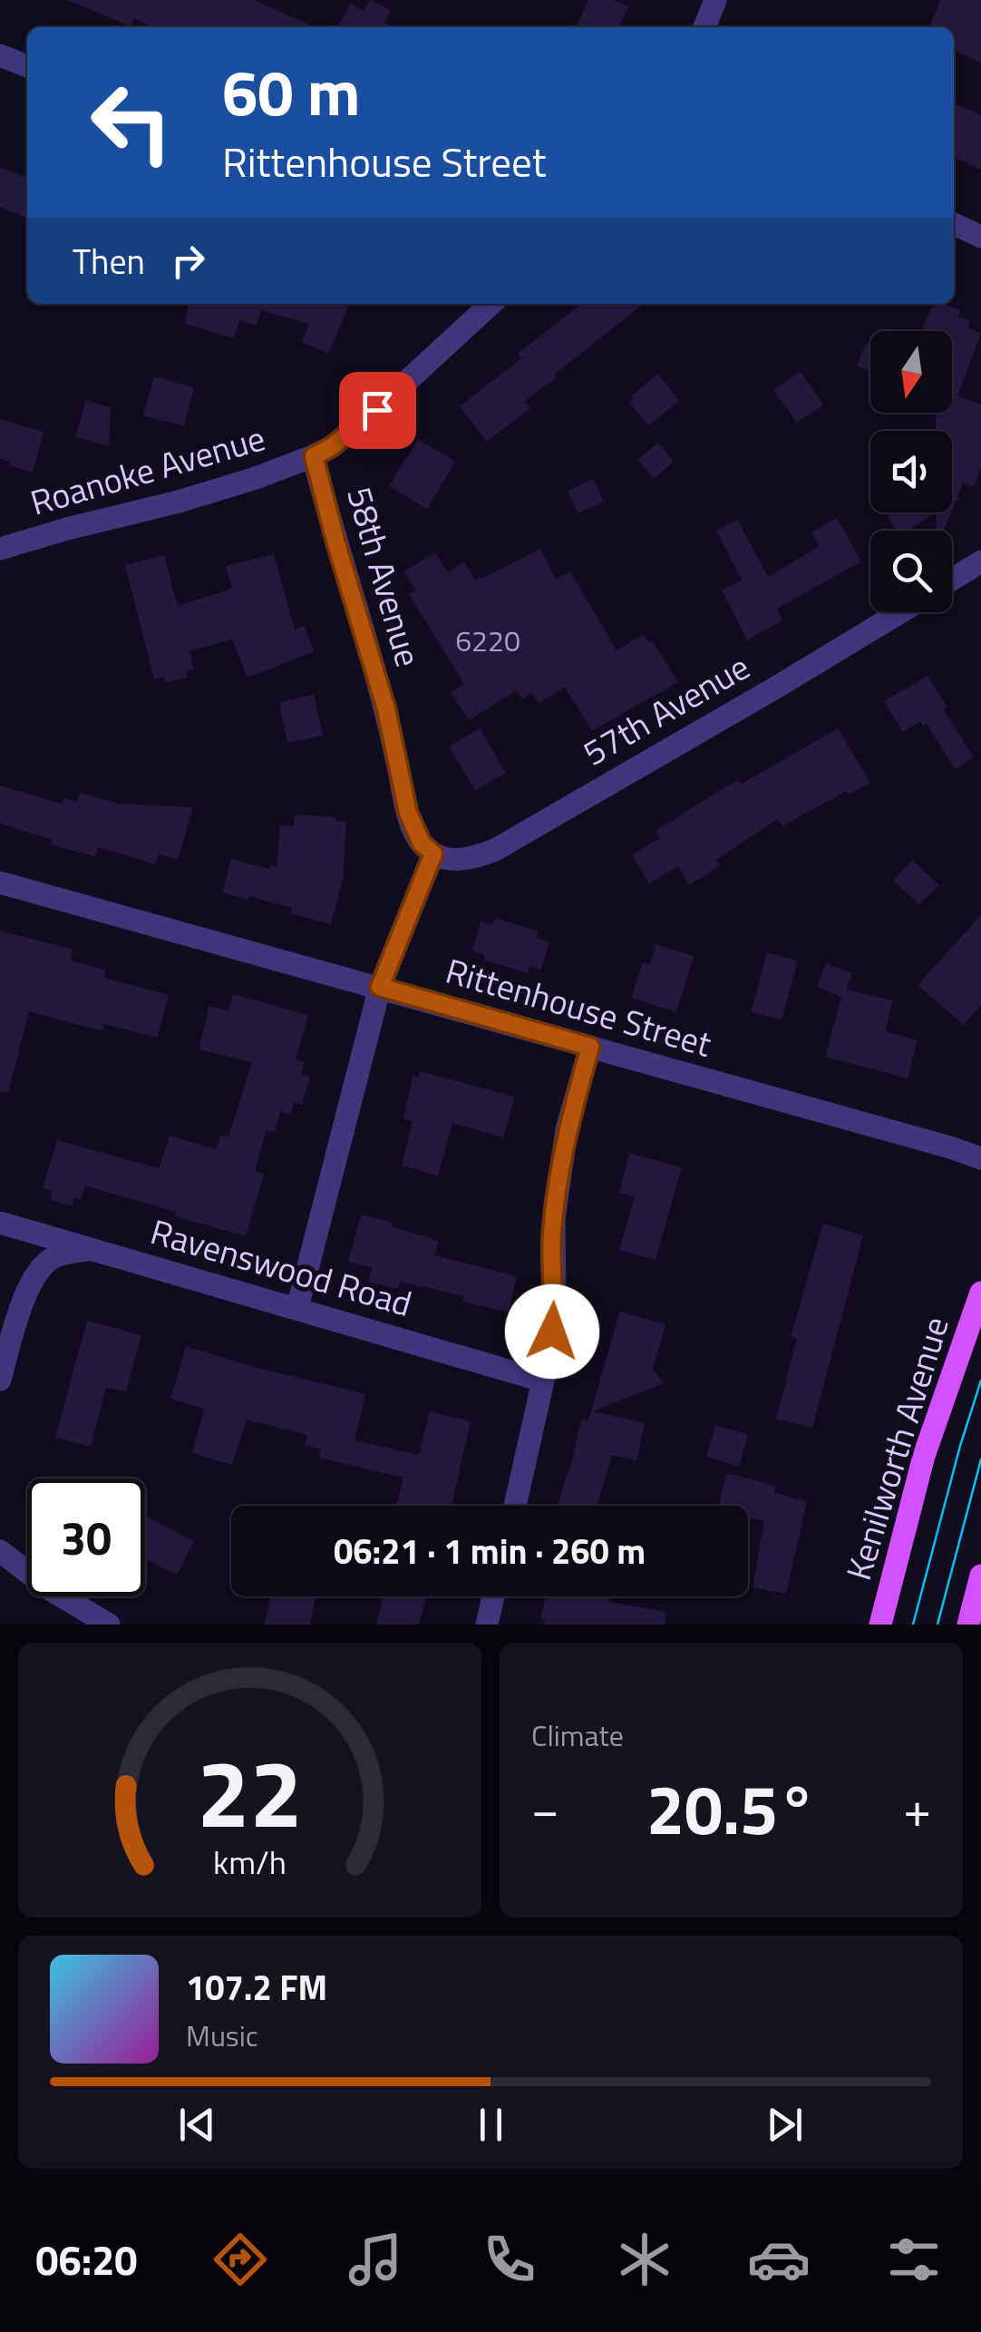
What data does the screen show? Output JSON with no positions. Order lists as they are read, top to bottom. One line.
{"streets":{"main road":["Kenilworth Avenue"],"street":["Roanoke Avenue","58th Avenue","57th Avenue","Rittenhouse Street","Ravenswood Road"]},"crossings":[["Roanoke Avenue","58th Avenue"],["58th Avenue","57th Avenue"]],"house_numbers":["6220"],"north":"bottom","page":{"turn":["60 m","Rittenhouse Street"],"then":"Then","limit":"30","trip":"06:21 · 1 min · 260 m","tile":"Climate","heat":["−","20.5°","+"],"song":["107.2 FM","Music"],"tabs":"06:20","gauge":["22","km/h"]}}
